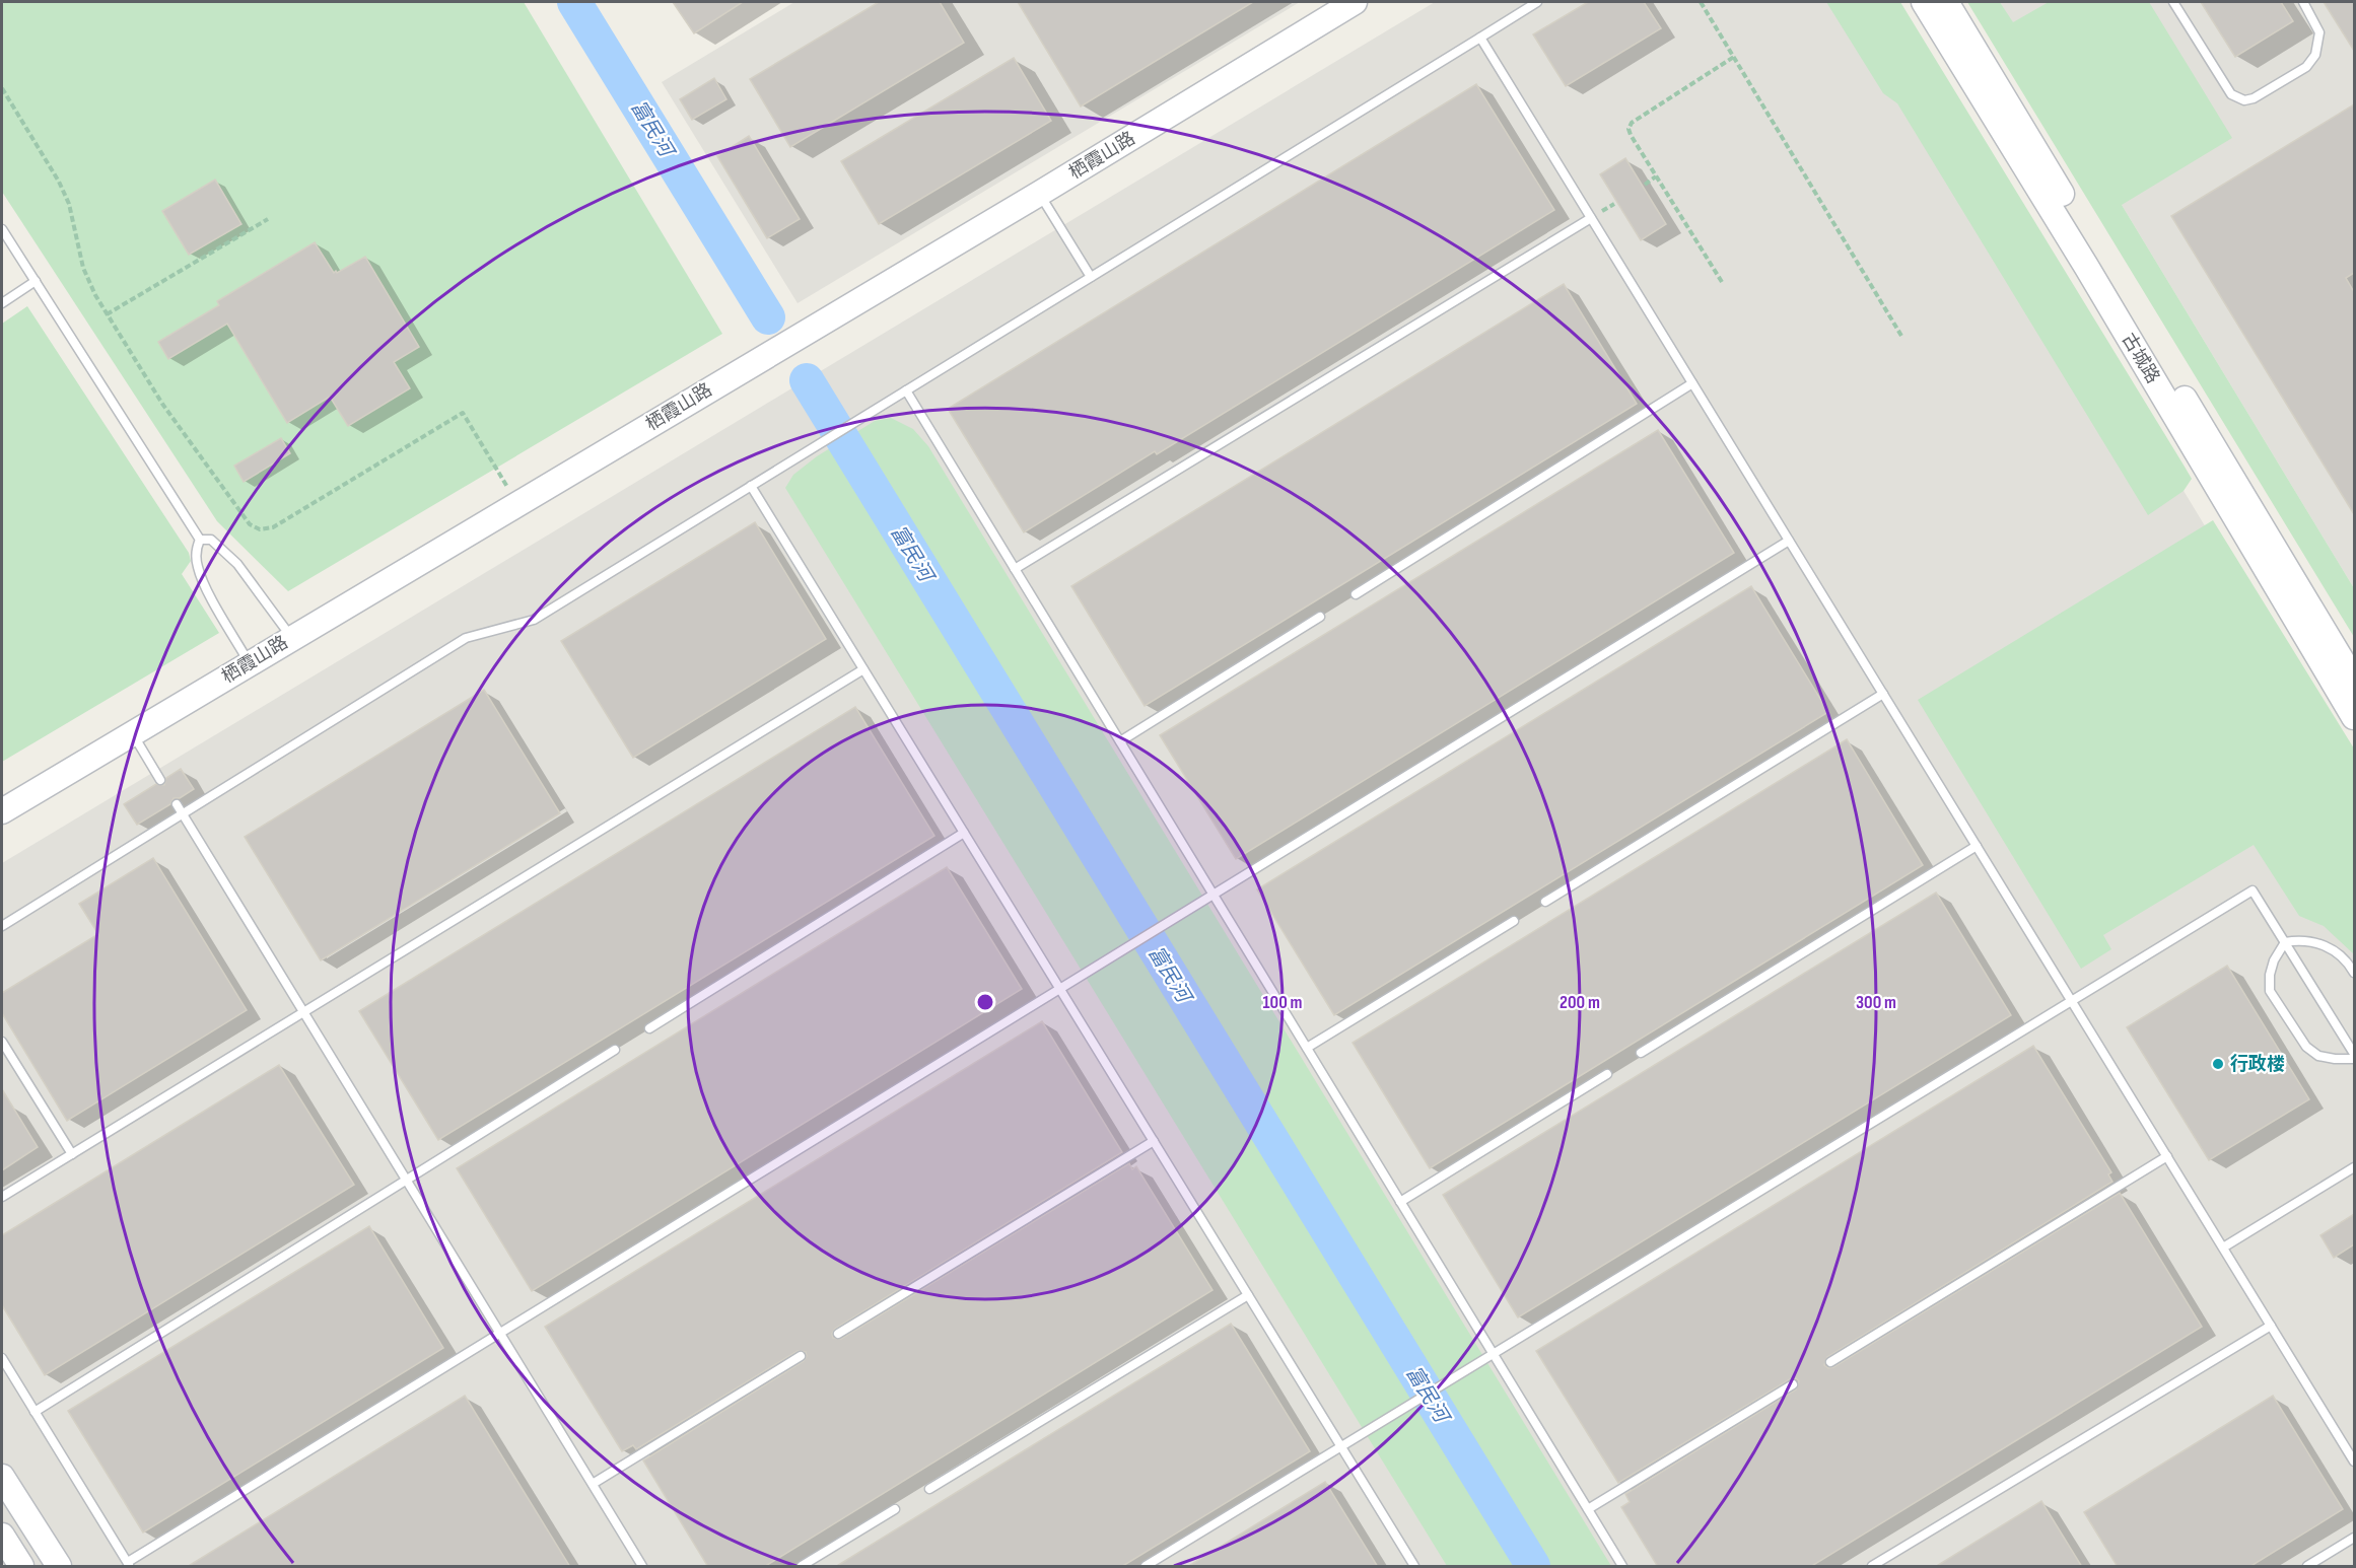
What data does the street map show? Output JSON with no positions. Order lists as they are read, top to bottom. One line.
{"streets":{"street":["栖霞山路","古城路"]},"water":["富民河"],"places":["行政楼"],"rings":["100 m","200 m","300 m"]}
